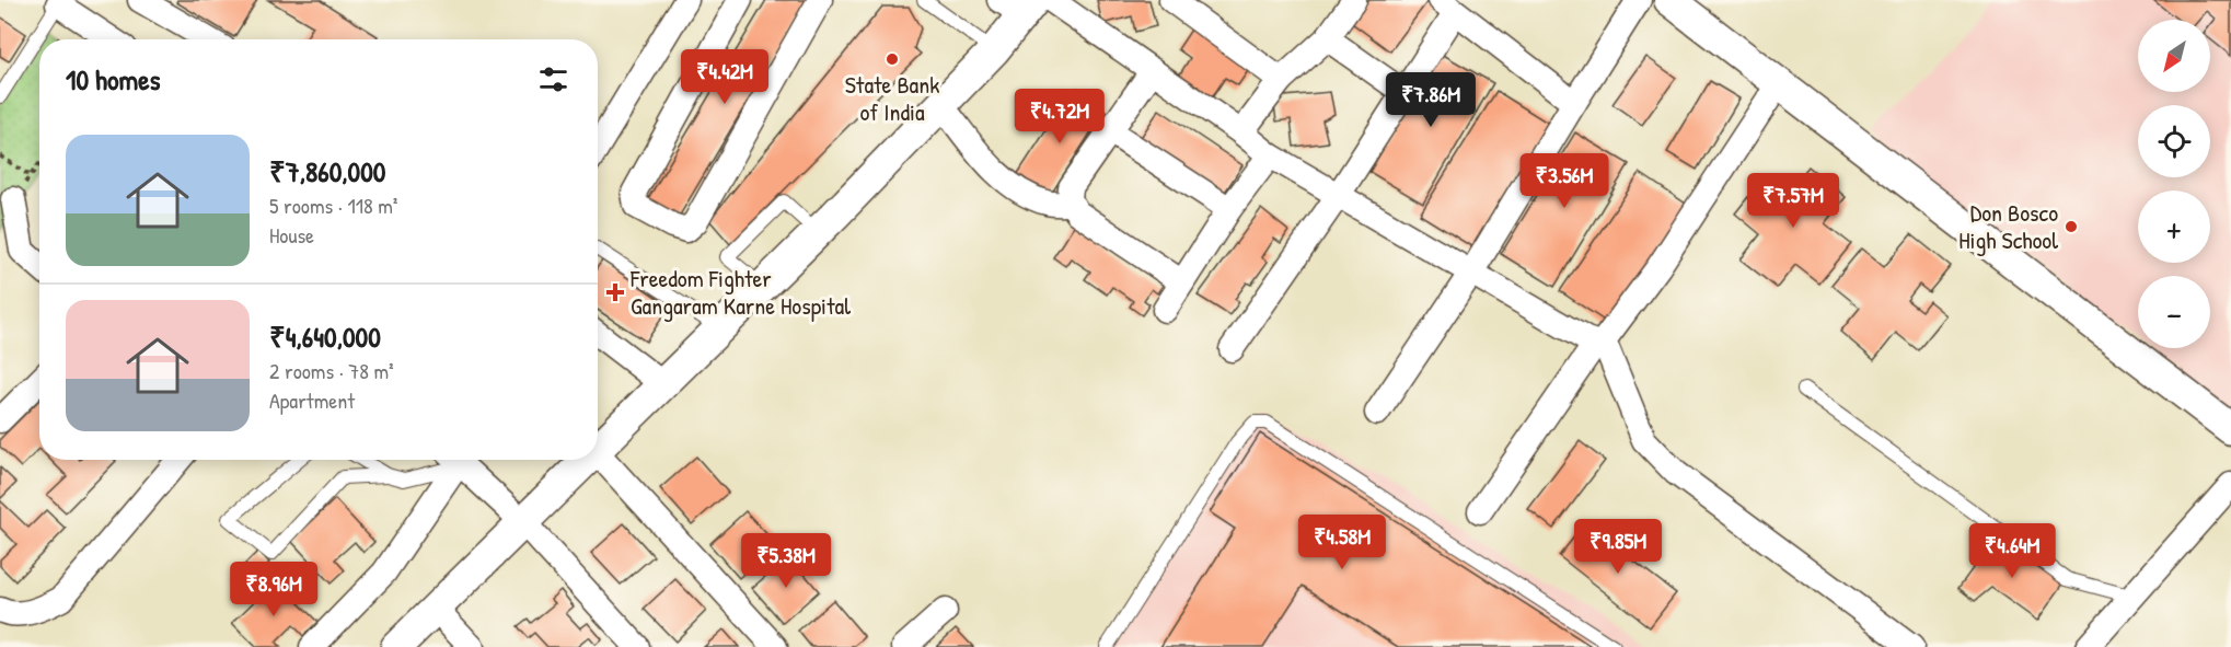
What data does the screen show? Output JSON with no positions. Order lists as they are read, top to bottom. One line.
{"places":{"other":["State Bank of India","Don Bosco High School"],"health":["Freedom Fighter Gangaram Karne Hospital"]},"north":"bottom left","page":{"map_buttons":["+","−"],"heading":"10 homes","price":["₹4.42M","₹7.86M","₹4.72M","₹3.56M","₹7.57M","₹4.58M","₹9.85M","₹4.64M","₹5.38M","₹8.96M"],"list":[{"name":"₹7,860,000","note":"5 rooms · 118 m² · House"},{"name":"₹4,640,000","note":"2 rooms · 78 m² · Apartment"}]}}
